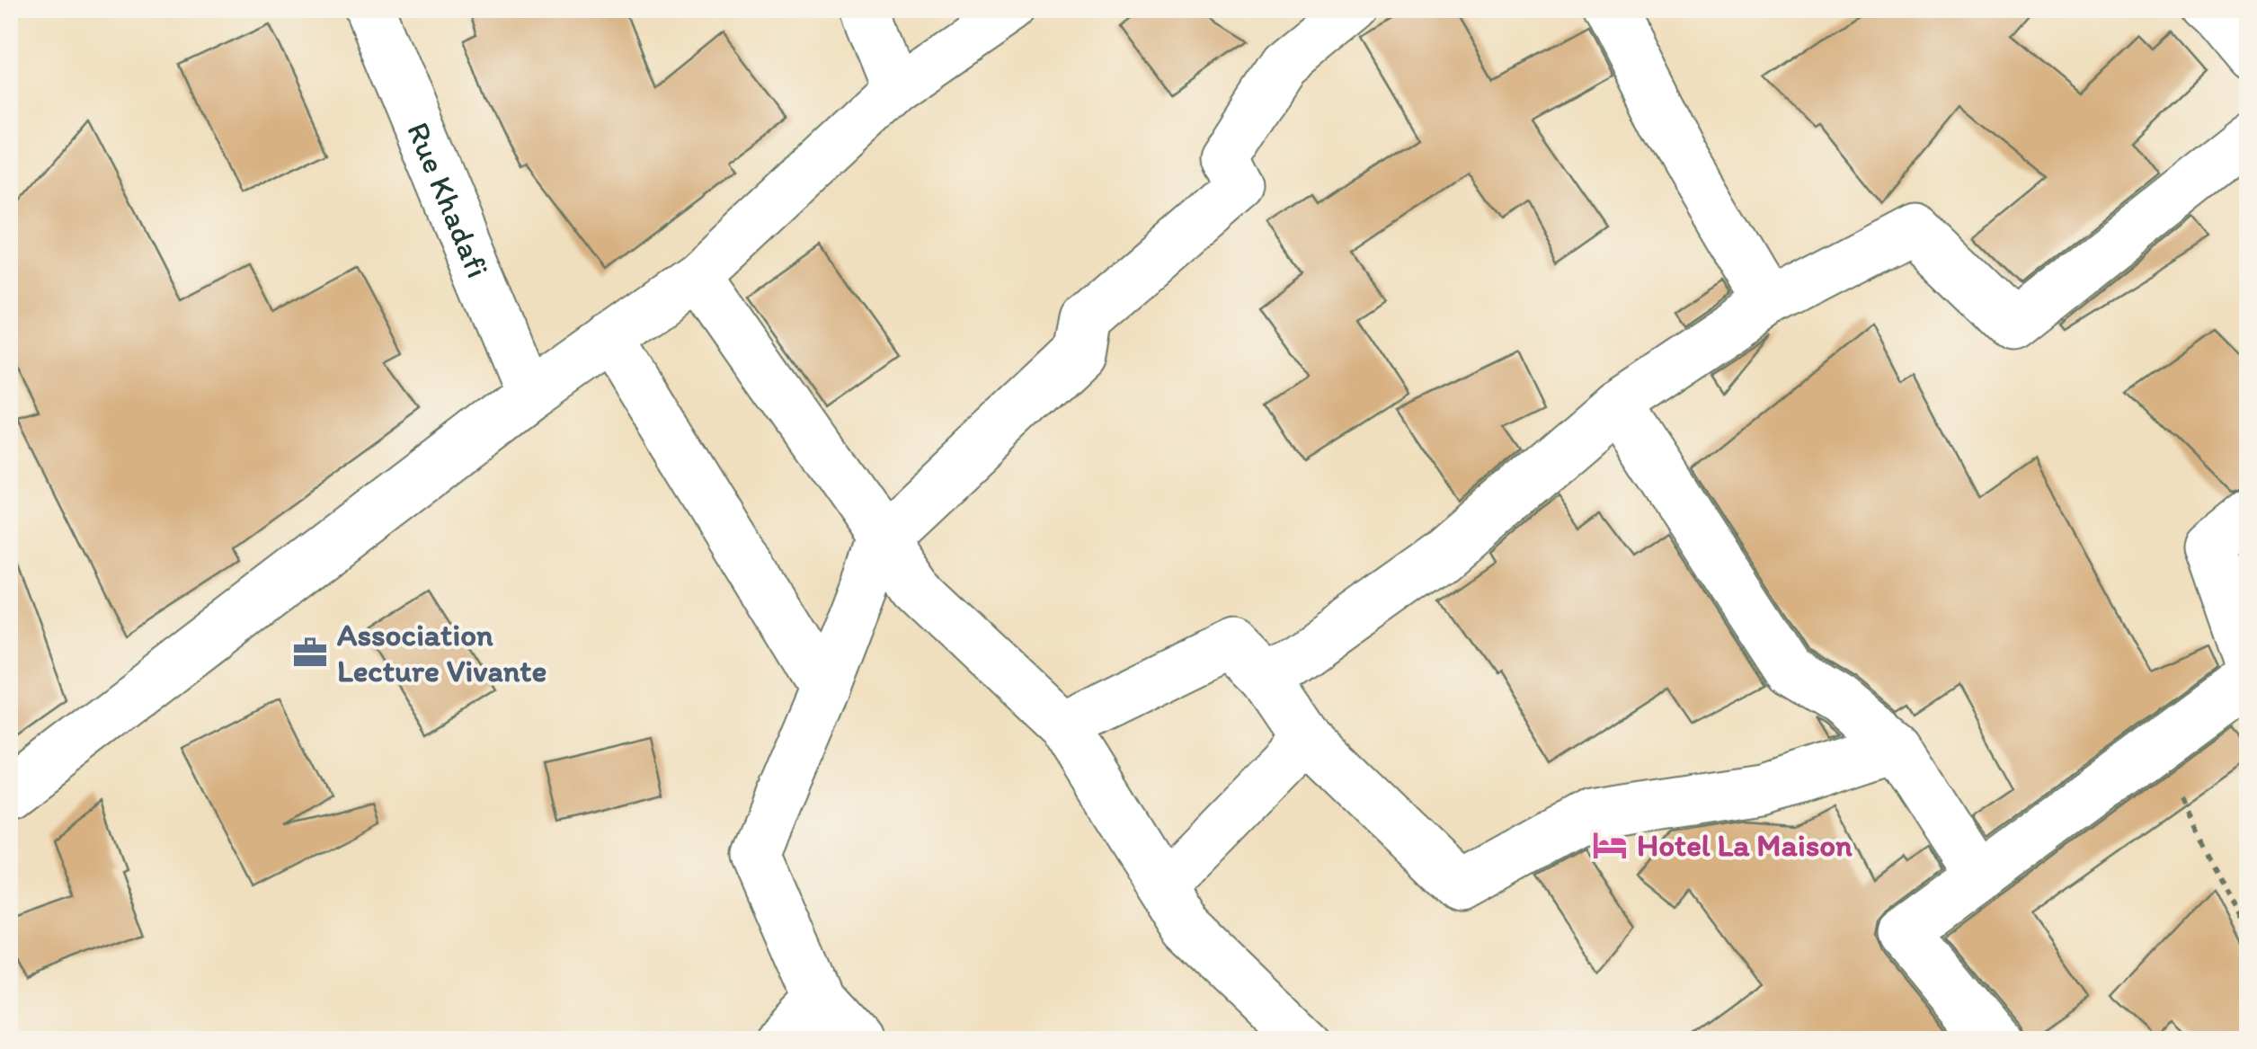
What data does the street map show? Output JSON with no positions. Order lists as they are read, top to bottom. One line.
{"streets":{"street":["Rue Khadafi"]},"places":{"office":["Association Lecture Vivante"],"hotel":["Hotel La Maison"]}}
